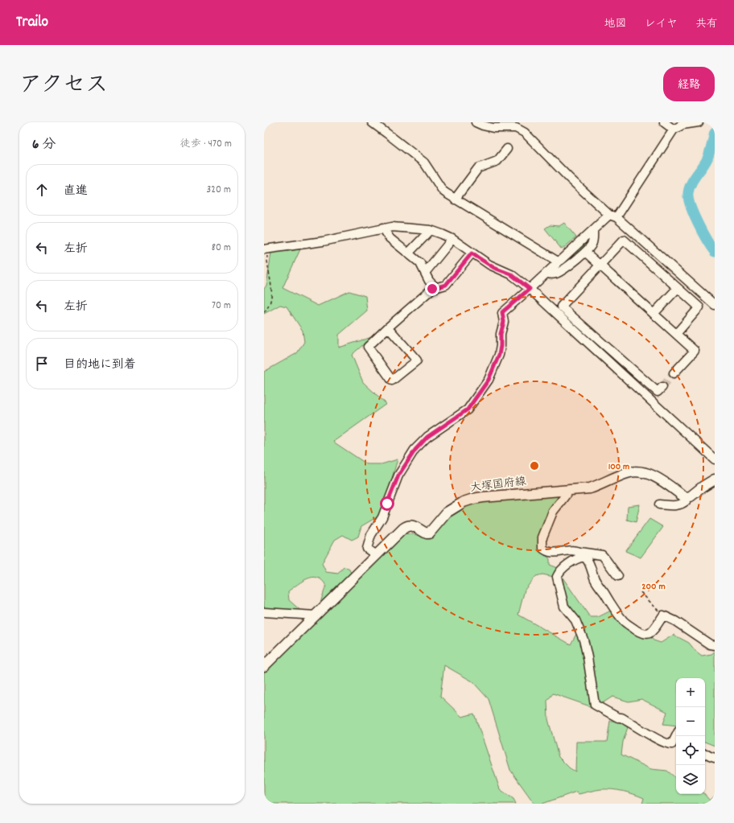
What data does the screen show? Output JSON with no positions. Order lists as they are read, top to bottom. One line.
{"streets":{"main road":["大塚国府線"]},"page":{"header":"Trailo","nav":["地図","レイヤ","共有"],"title":"アクセス","buttons":"経路","heading":["6 分","徒歩 · 470 m"],"list":[["直進","320 m"],["左折","80 m"],["左折","70 m"],"目的地に到着"],"map_buttons":["+","−"]},"rings":["100 m","200 m"]}
